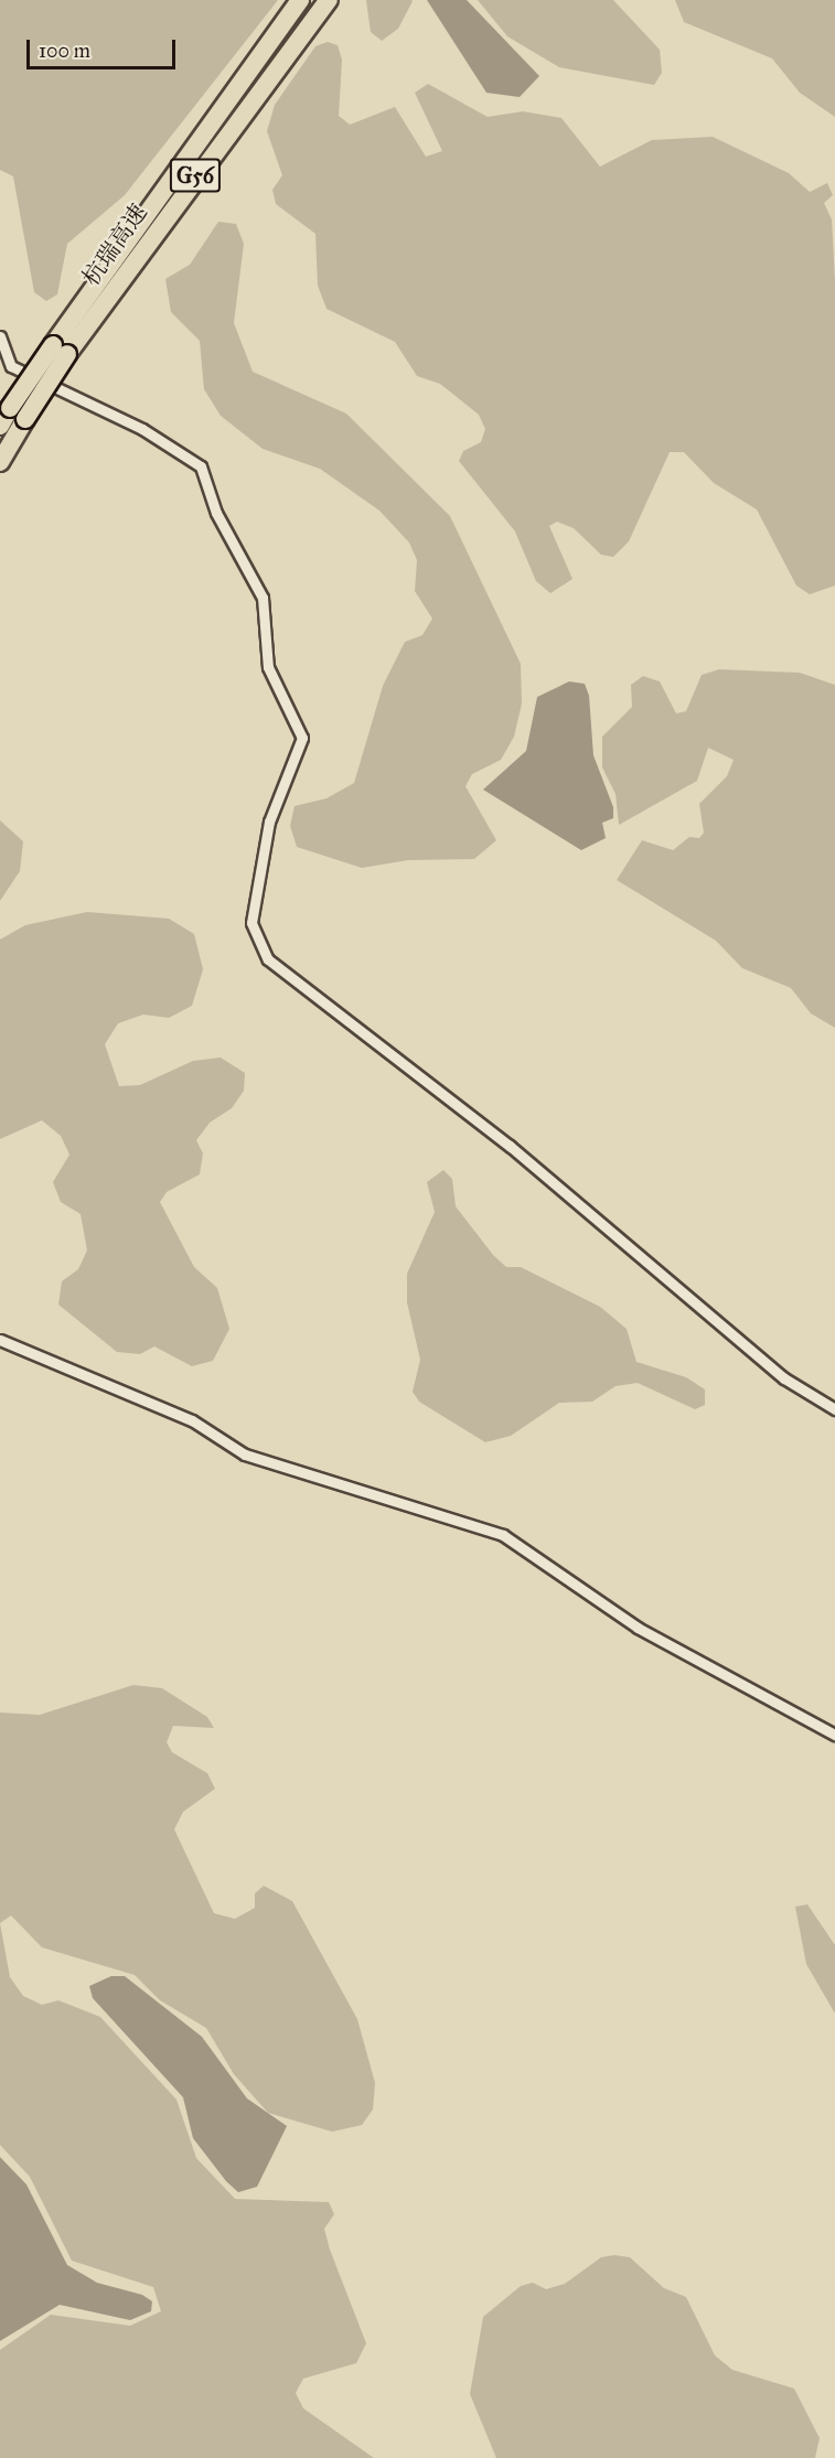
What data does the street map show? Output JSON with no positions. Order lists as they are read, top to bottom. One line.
{"streets":{"highway":["G56","杭瑞高速"]},"scale_bar":"100 m"}
